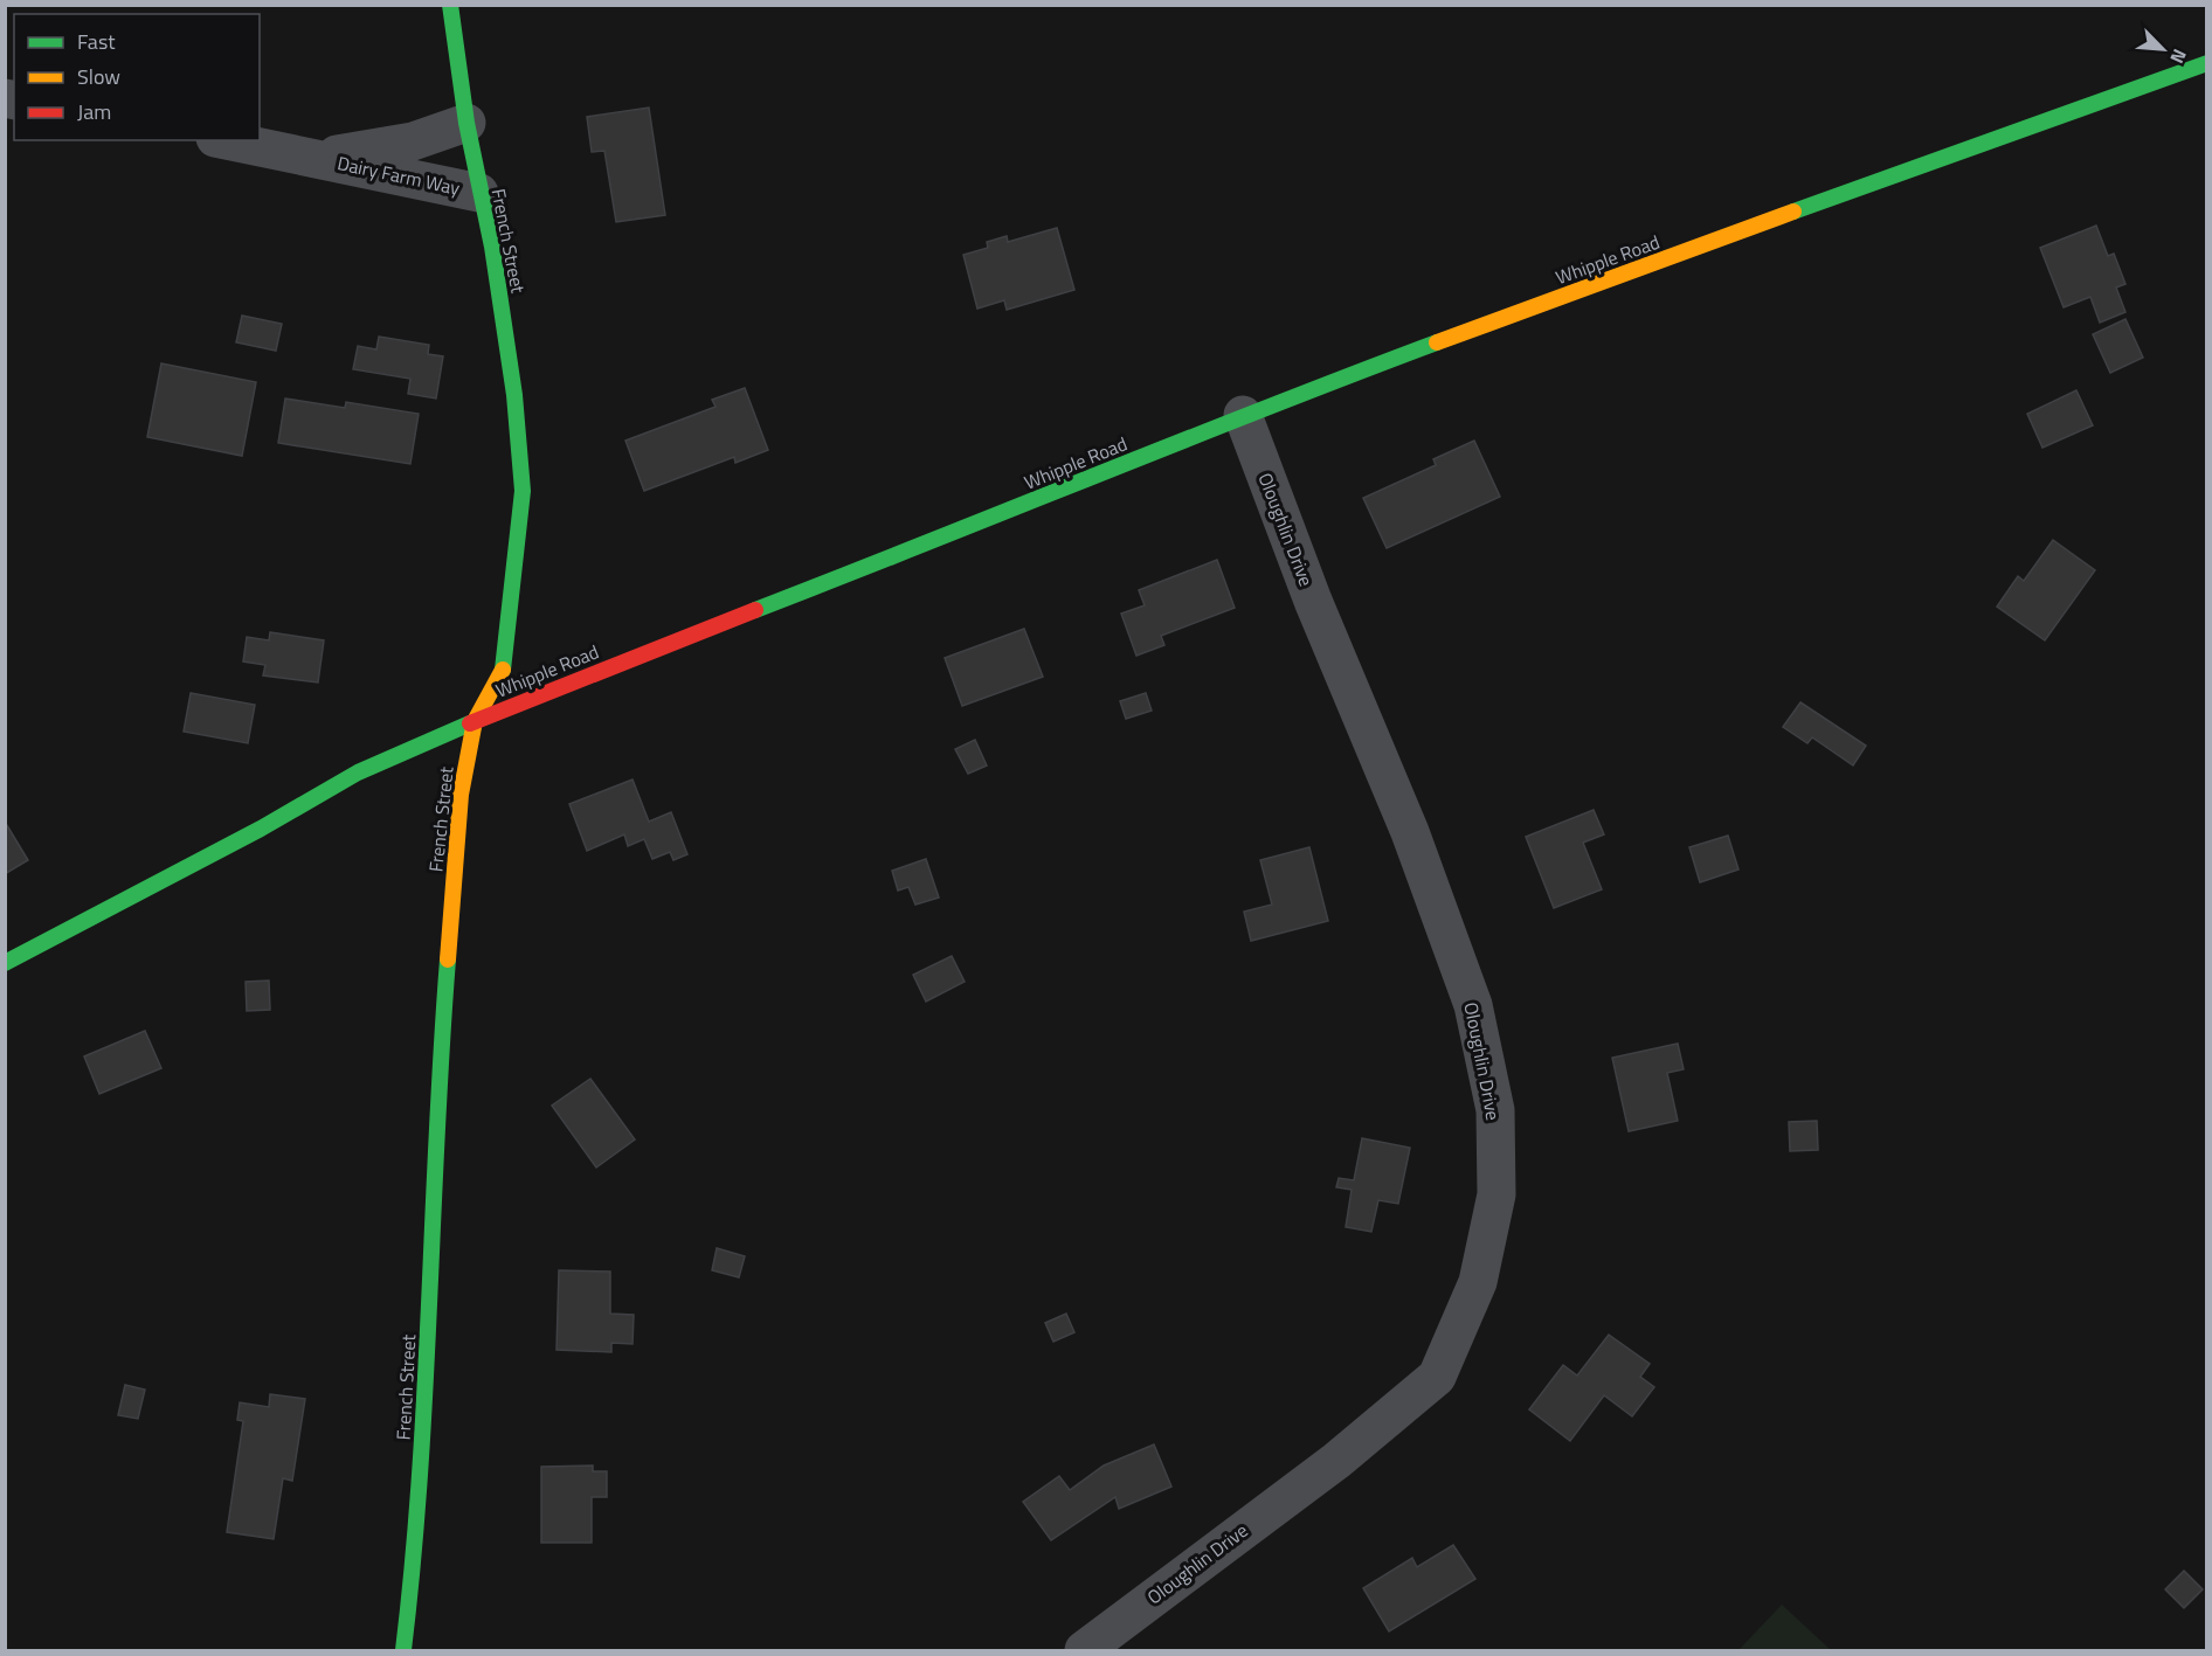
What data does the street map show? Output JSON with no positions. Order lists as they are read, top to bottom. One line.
{"streets":{"main road":["French Street","Whipple Road"],"street":["Dairy Farm Way","Oloughlin Drive"]},"crossings":[["Dairy Farm Way","French Street"],["French Street","Whipple Road"],["Whipple Road","Oloughlin Drive"]],"legend":["Fast","Slow","Jam"],"north":"bottom right"}
